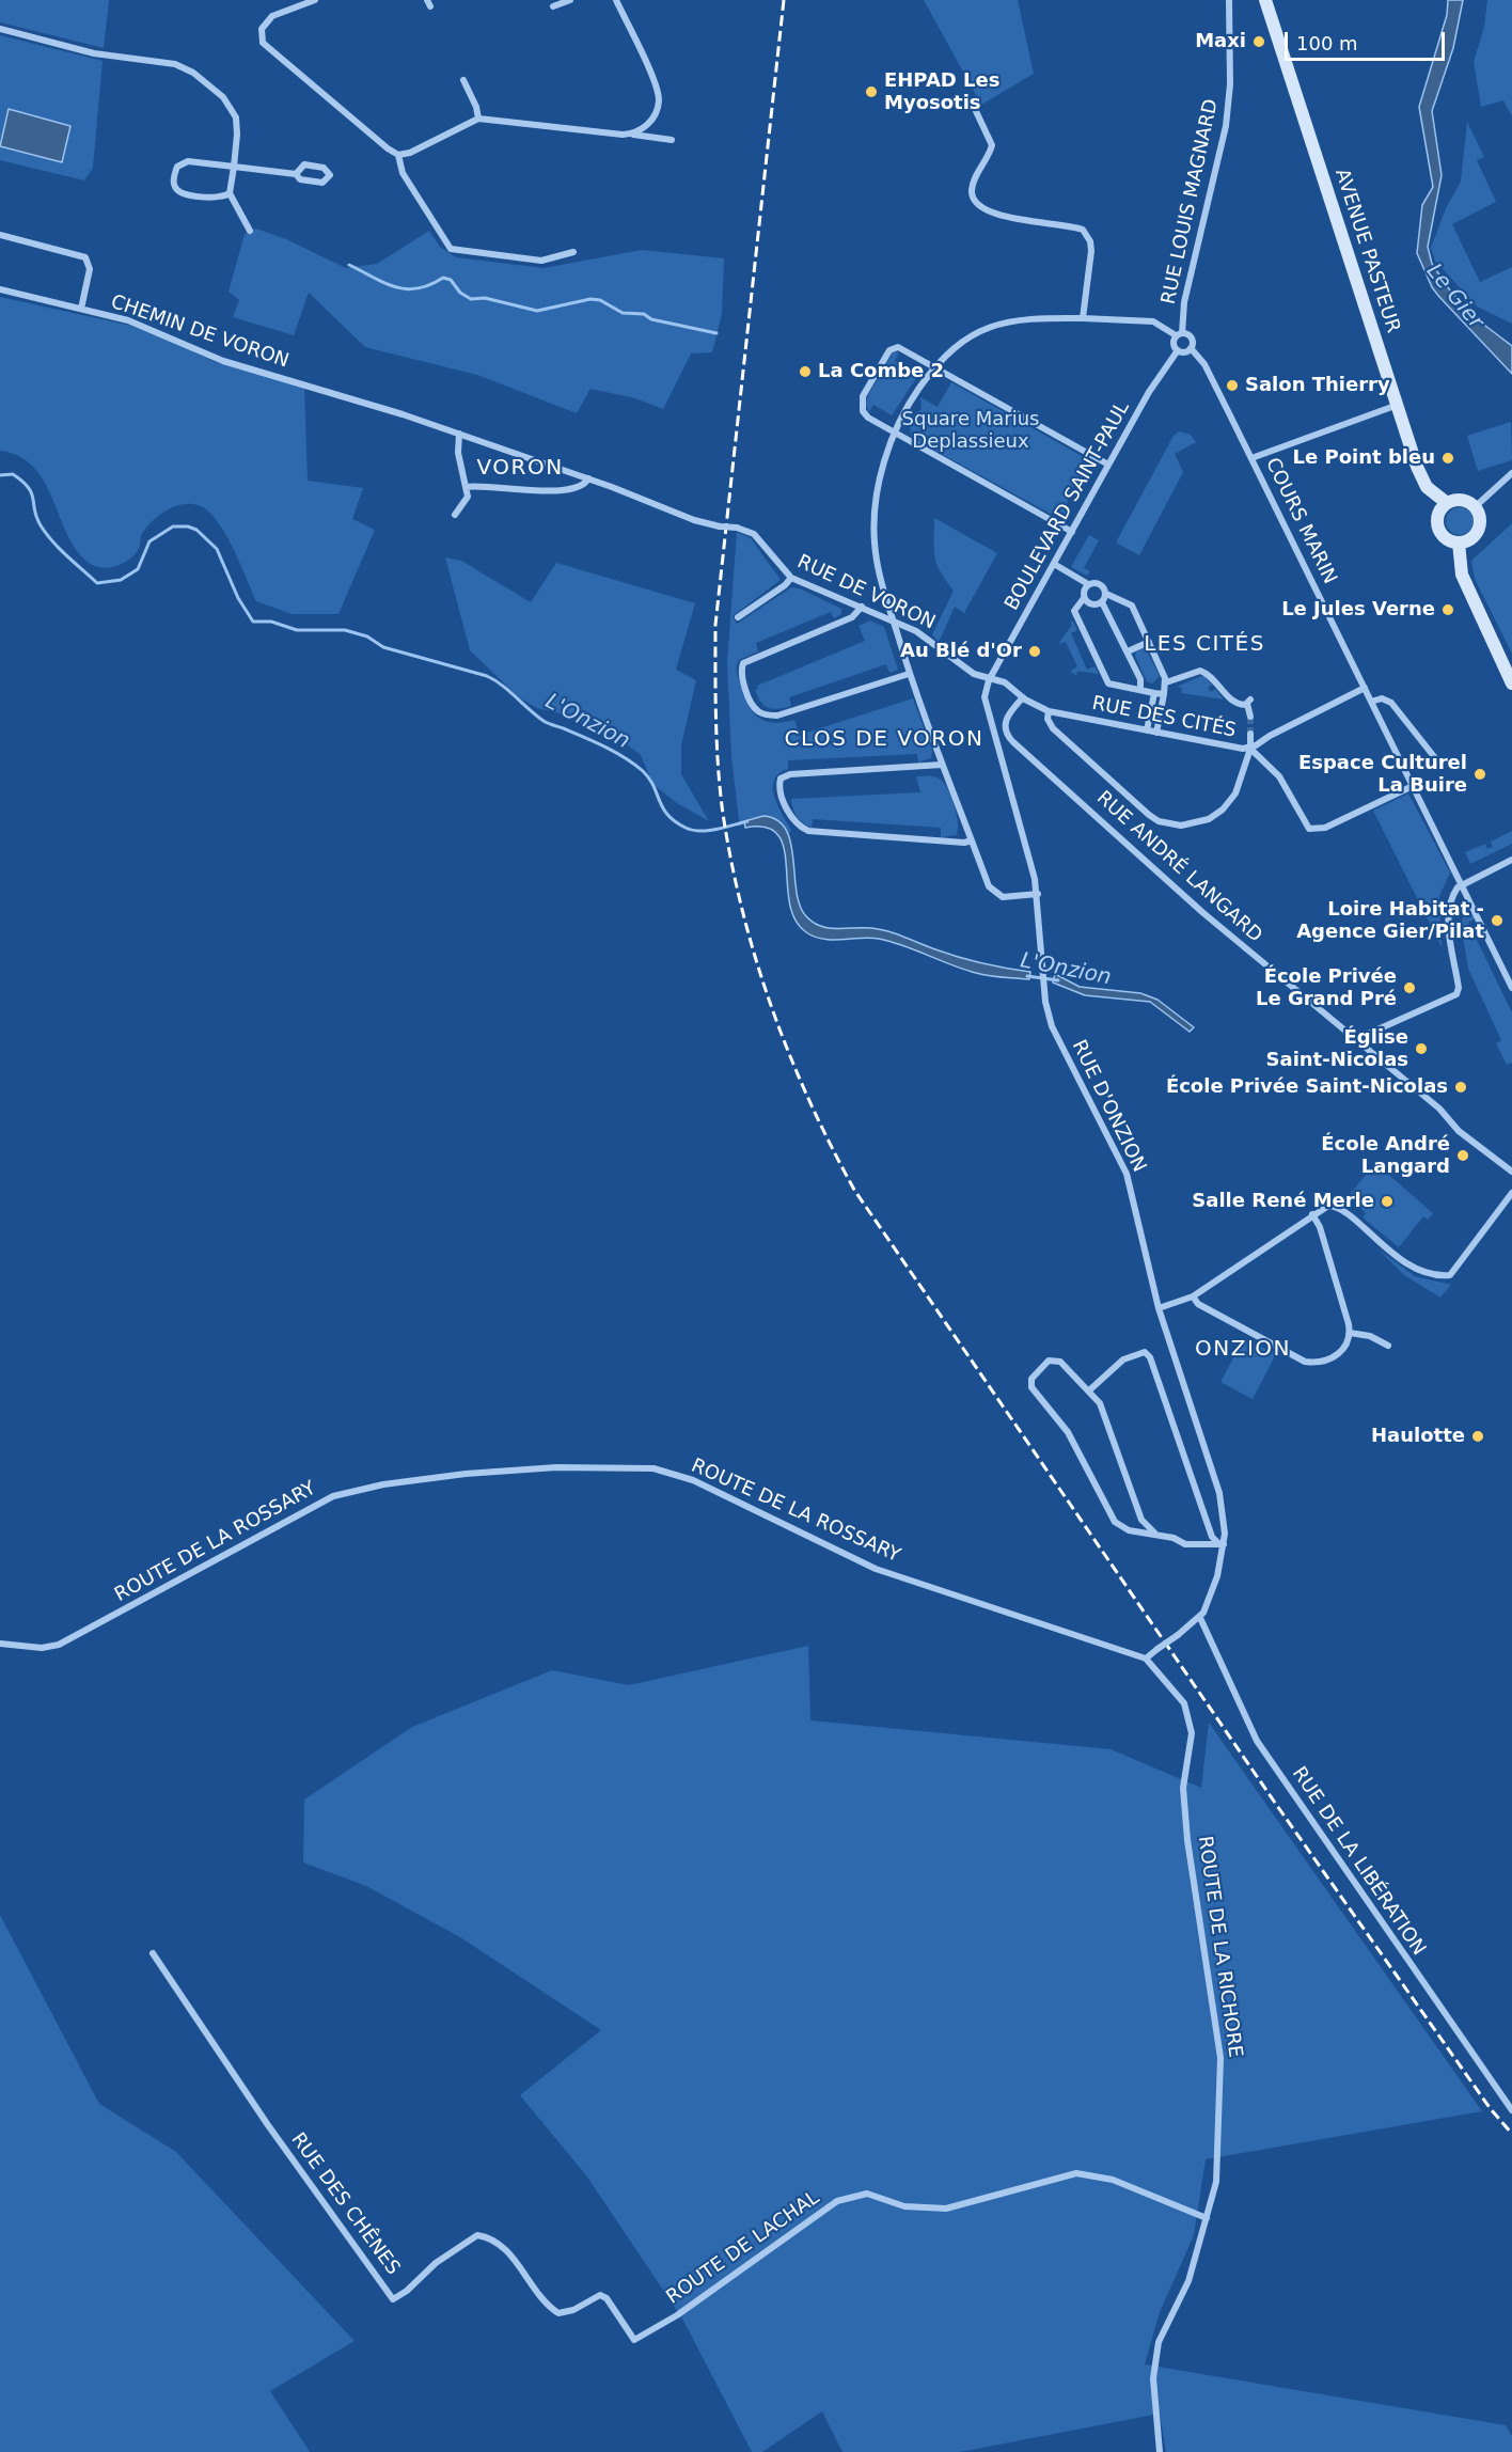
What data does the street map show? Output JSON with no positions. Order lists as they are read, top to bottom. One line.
{"streets":{"main road":["AVENUE PASTEUR"],"street":["RUE LOUIS MAGNARD","CHEMIN DE VORON","BOULEVARD SAINT-PAUL","COURS MARIN","RUE DE VORON","RUE DES CITÉS","RUE ANDRÉ LANGARD","RUE D'ONZION","ROUTE DE LA ROSSARY","RUE DE LA LIBÉRATION","ROUTE DE LA RICHORE","RUE DES CHÊNES","ROUTE DE LACHAL"]},"crossings":[["RUE LOUIS MAGNARD","BOULEVARD SAINT-PAUL"],["RUE LOUIS MAGNARD","COURS MARIN"],["CHEMIN DE VORON","RUE DE VORON"],["BOULEVARD SAINT-PAUL","COURS MARIN"],["BOULEVARD SAINT-PAUL","RUE DE VORON"],["BOULEVARD SAINT-PAUL","RUE DES CITÉS"],["BOULEVARD SAINT-PAUL","RUE D'ONZION"],["COURS MARIN","RUE DES CITÉS"],["RUE DE VORON","RUE DES CITÉS"],["RUE DE VORON","RUE D'ONZION"],["RUE DES CITÉS","RUE ANDRÉ LANGARD"],["RUE DES CITÉS","RUE D'ONZION"],["RUE D'ONZION","RUE DE LA LIBÉRATION"],["ROUTE DE LA ROSSARY","ROUTE DE LA RICHORE"],["ROUTE DE LA RICHORE","ROUTE DE LACHAL"],["RUE DES CHÊNES","ROUTE DE LACHAL"]],"districts":["VORON","LES CITÉS","CLOS DE VORON","ONZION"],"water":["Le Gier","L'Onzion"],"parks":["Square Marius Deplassieux"],"places":["Maxi","EHPAD Les Myosotis","La Combe 2","Salon Thierry","Le Point bleu","Le Jules Verne","Au Blé d'Or","Espace Culturel La Buire","Loire Habitat - Agence Gier/Pilat","École Privée Le Grand Pré","Église Saint-Nicolas","École Privée Saint-Nicolas","École André Langard","Salle René Merle","Haulotte"],"scale_bar":"100 m"}
